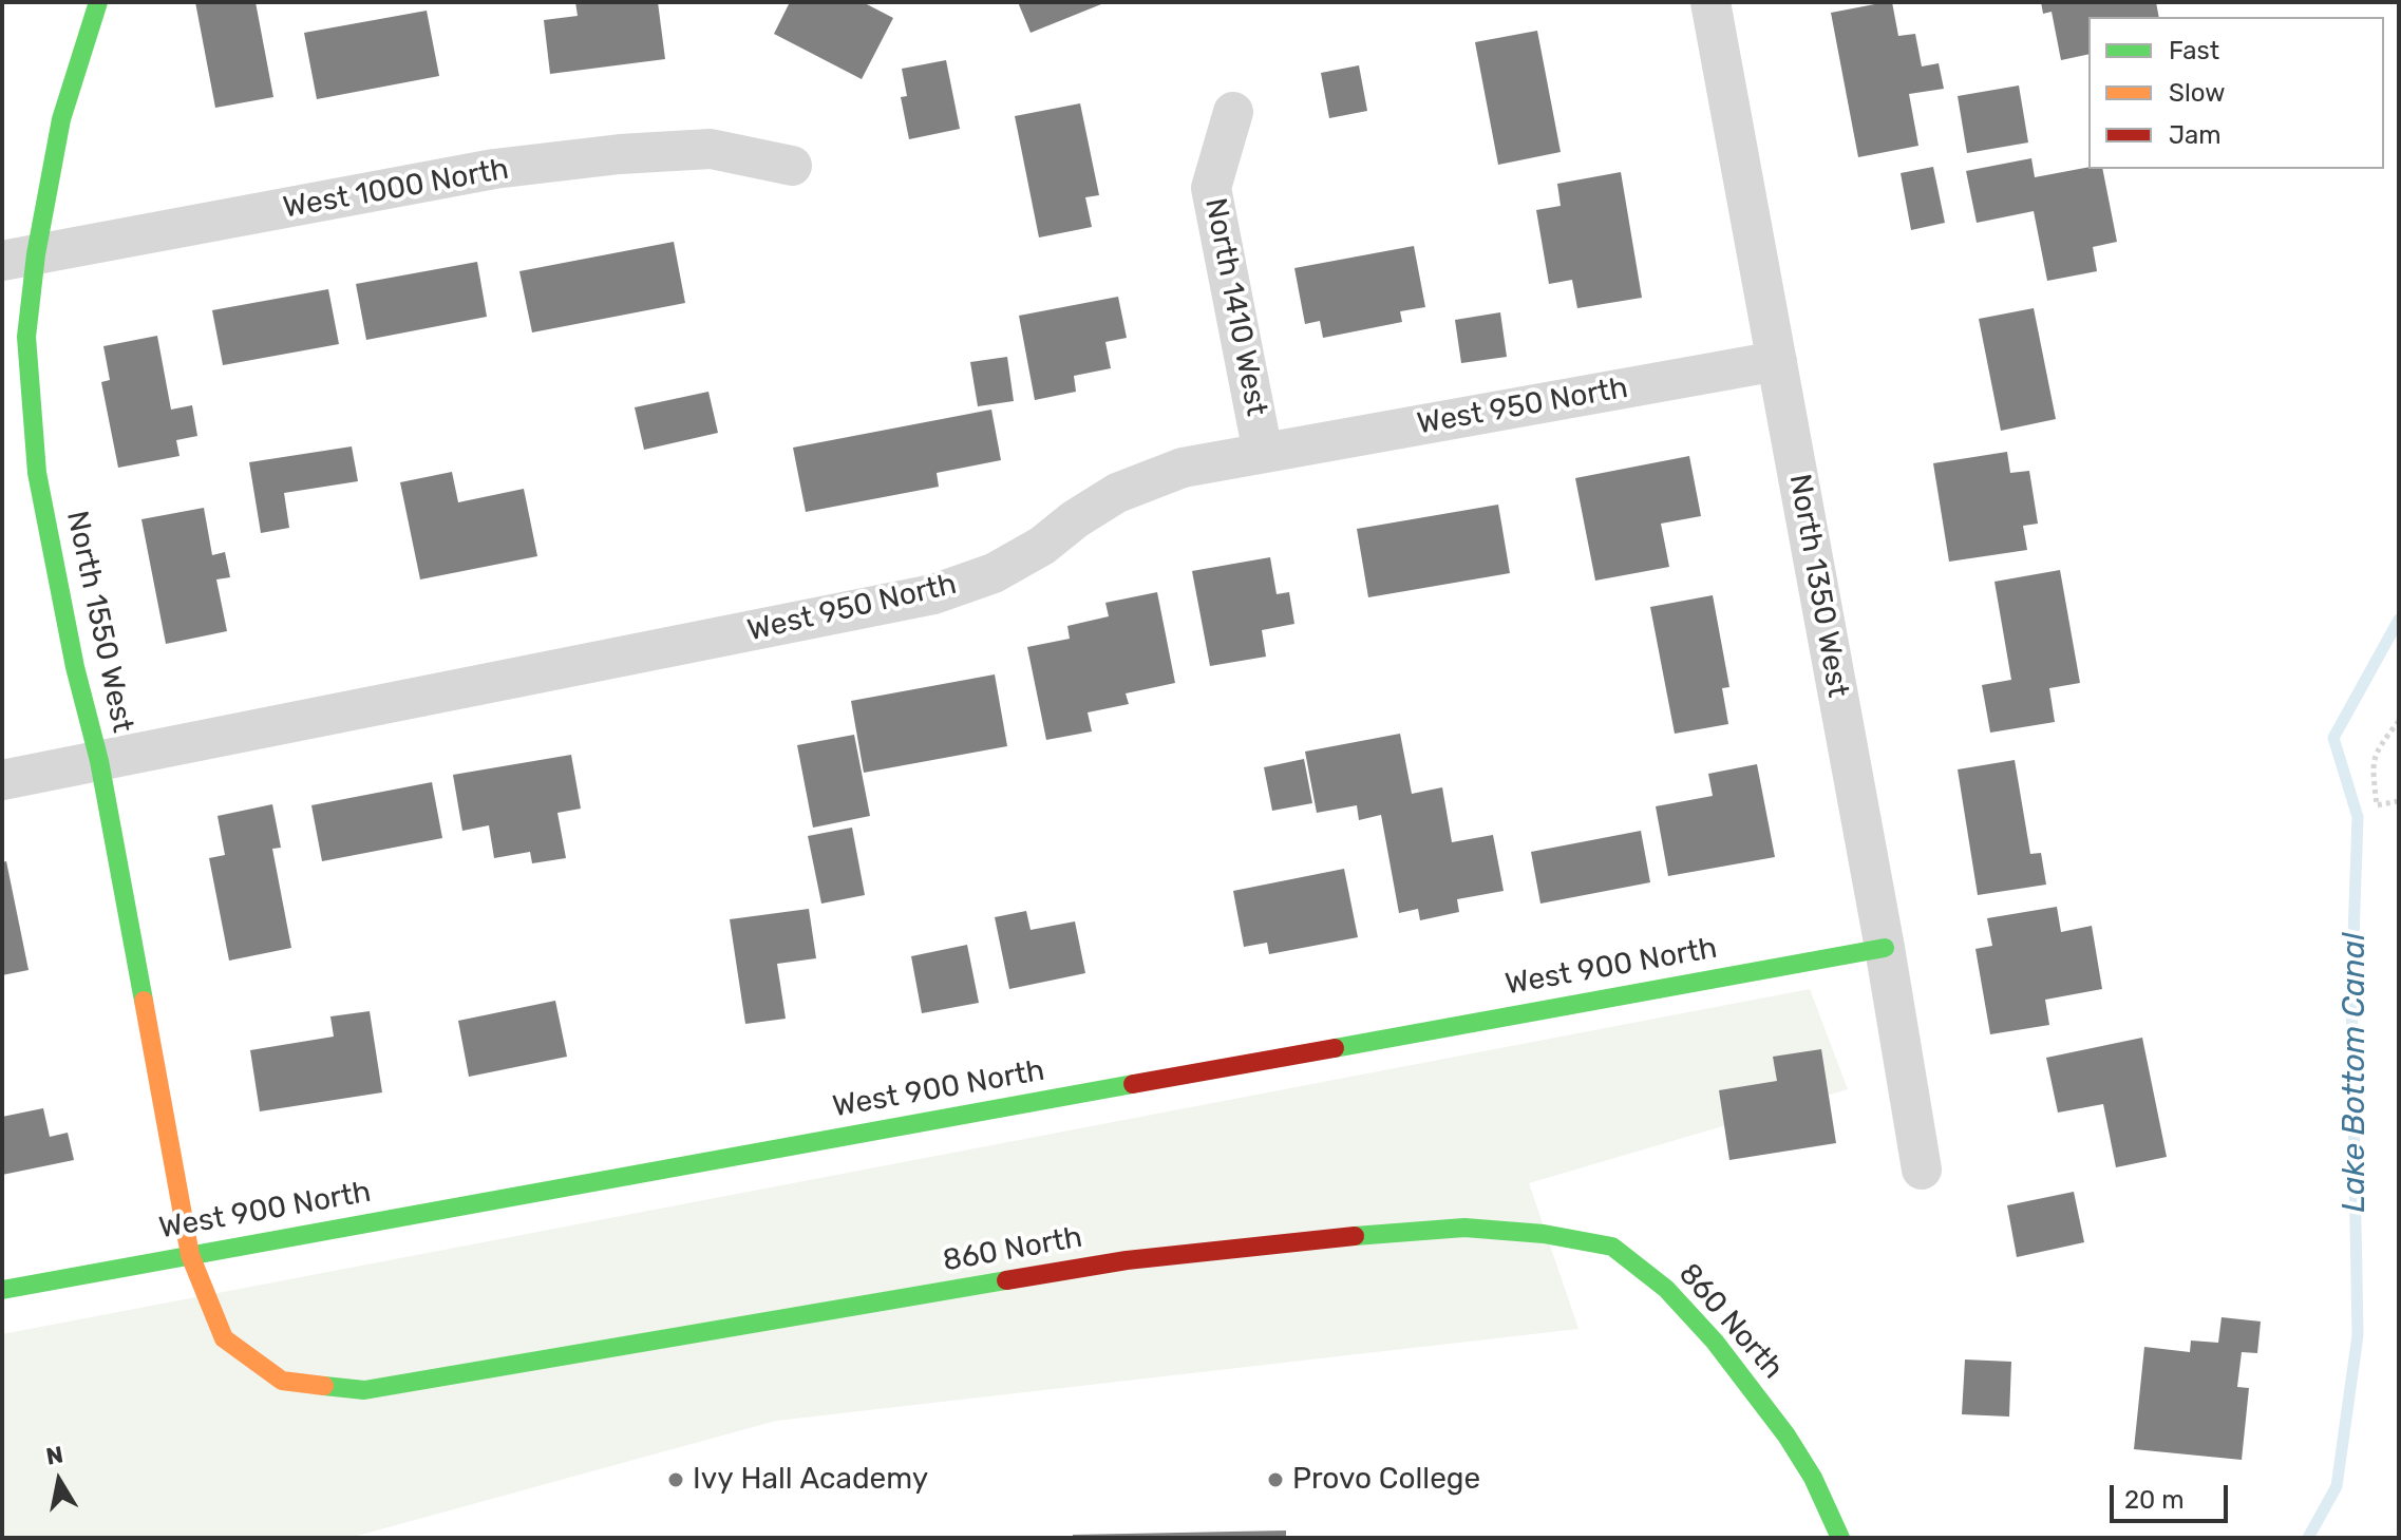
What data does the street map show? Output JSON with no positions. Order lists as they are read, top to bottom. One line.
{"streets":{"street":["West 1000 North","North 1410 West","West 950 North","North 1350 West","North 1550 West","West 900 North","860 North"]},"crossings":[["West 1000 North","North 1550 West"],["North 1410 West","West 950 North"],["West 950 North","North 1350 West"],["West 950 North","North 1550 West"],["North 1350 West","West 900 North"],["North 1550 West","West 900 North"],["North 1550 West","860 North"],["West 900 North","860 North"]],"water":["Lake Bottom Canal"],"places":["Ivy Hall Academy","Provo College"],"legend":["Fast","Slow","Jam"],"scale_bar":"20 m","north":"top"}
